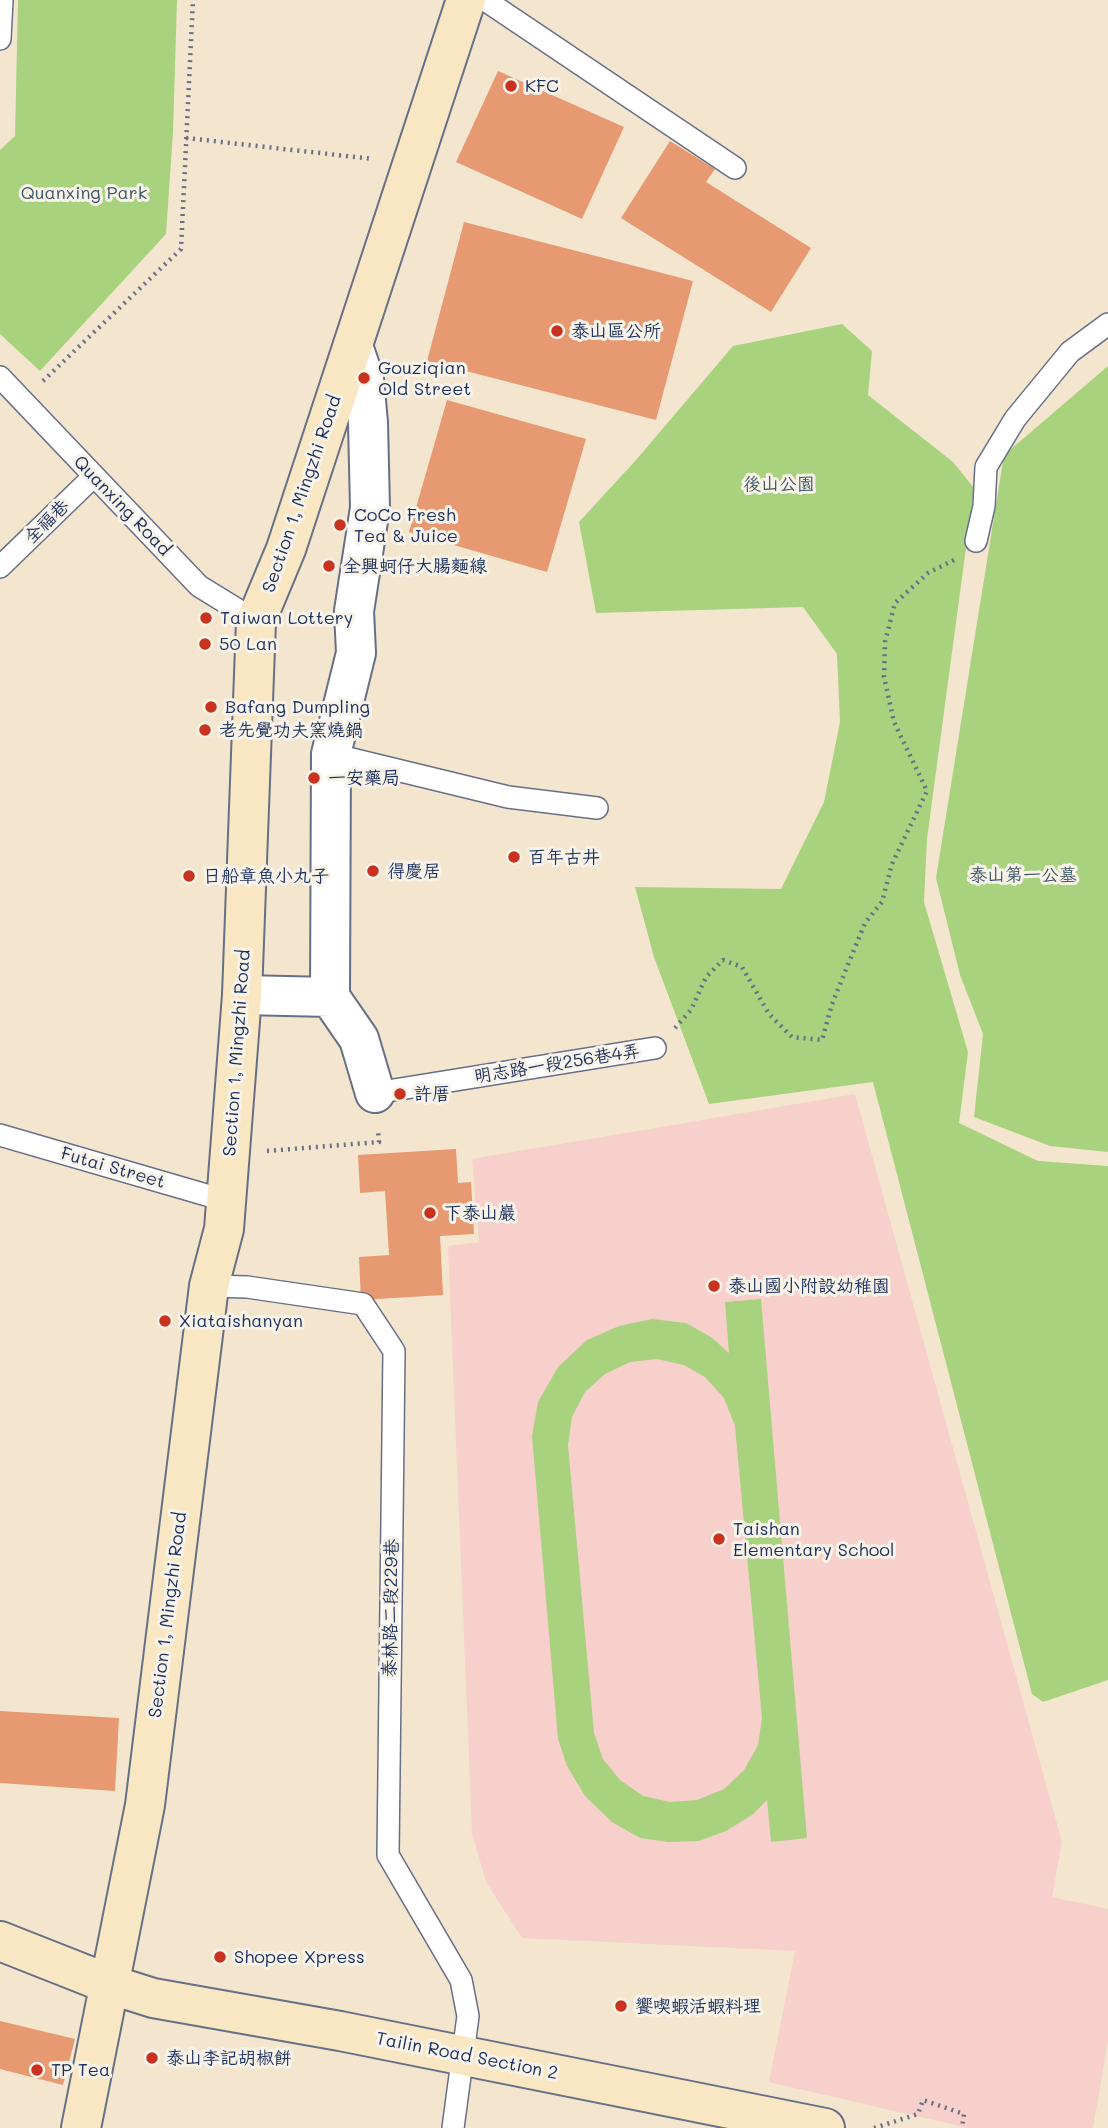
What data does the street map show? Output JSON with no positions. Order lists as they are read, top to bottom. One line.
{"streets":{"main road":["Section 1, Mingzhi Road","Tailin Road Section 2"],"lane":["Quanxing Road","全福巷","明志路一段256巷4弄","Futai Street","泰林路二段229巷"]},"crossings":[["Section 1, Mingzhi Road","Quanxing Road"],["Section 1, Mingzhi Road","Futai Street"],["Section 1, Mingzhi Road","泰林路二段229巷"],["Section 1, Mingzhi Road","Tailin Road Section 2"],["Quanxing Road","全福巷"],["泰林路二段229巷","Tailin Road Section 2"]],"parks":["Quanxing Park","後山公園","泰山第一公墓"],"places":["KFC","泰山區公所","Gouziqian Old Street","CoCo Fresh Tea & Juice","全興蚵仔大腸麵線","Taiwan Lottery","50 Lan","Bafang Dumpling","老先覺功夫窯燒鍋","一安藥局","百年古井","得慶居","日船章魚小丸子","許厝","下泰山巖","泰山國小附設幼稚園","Xiataishanyan","Taishan Elementary School","Shopee Xpress","饗喫蝦活蝦料理","泰山李記胡椒餅","TP Tea"]}
